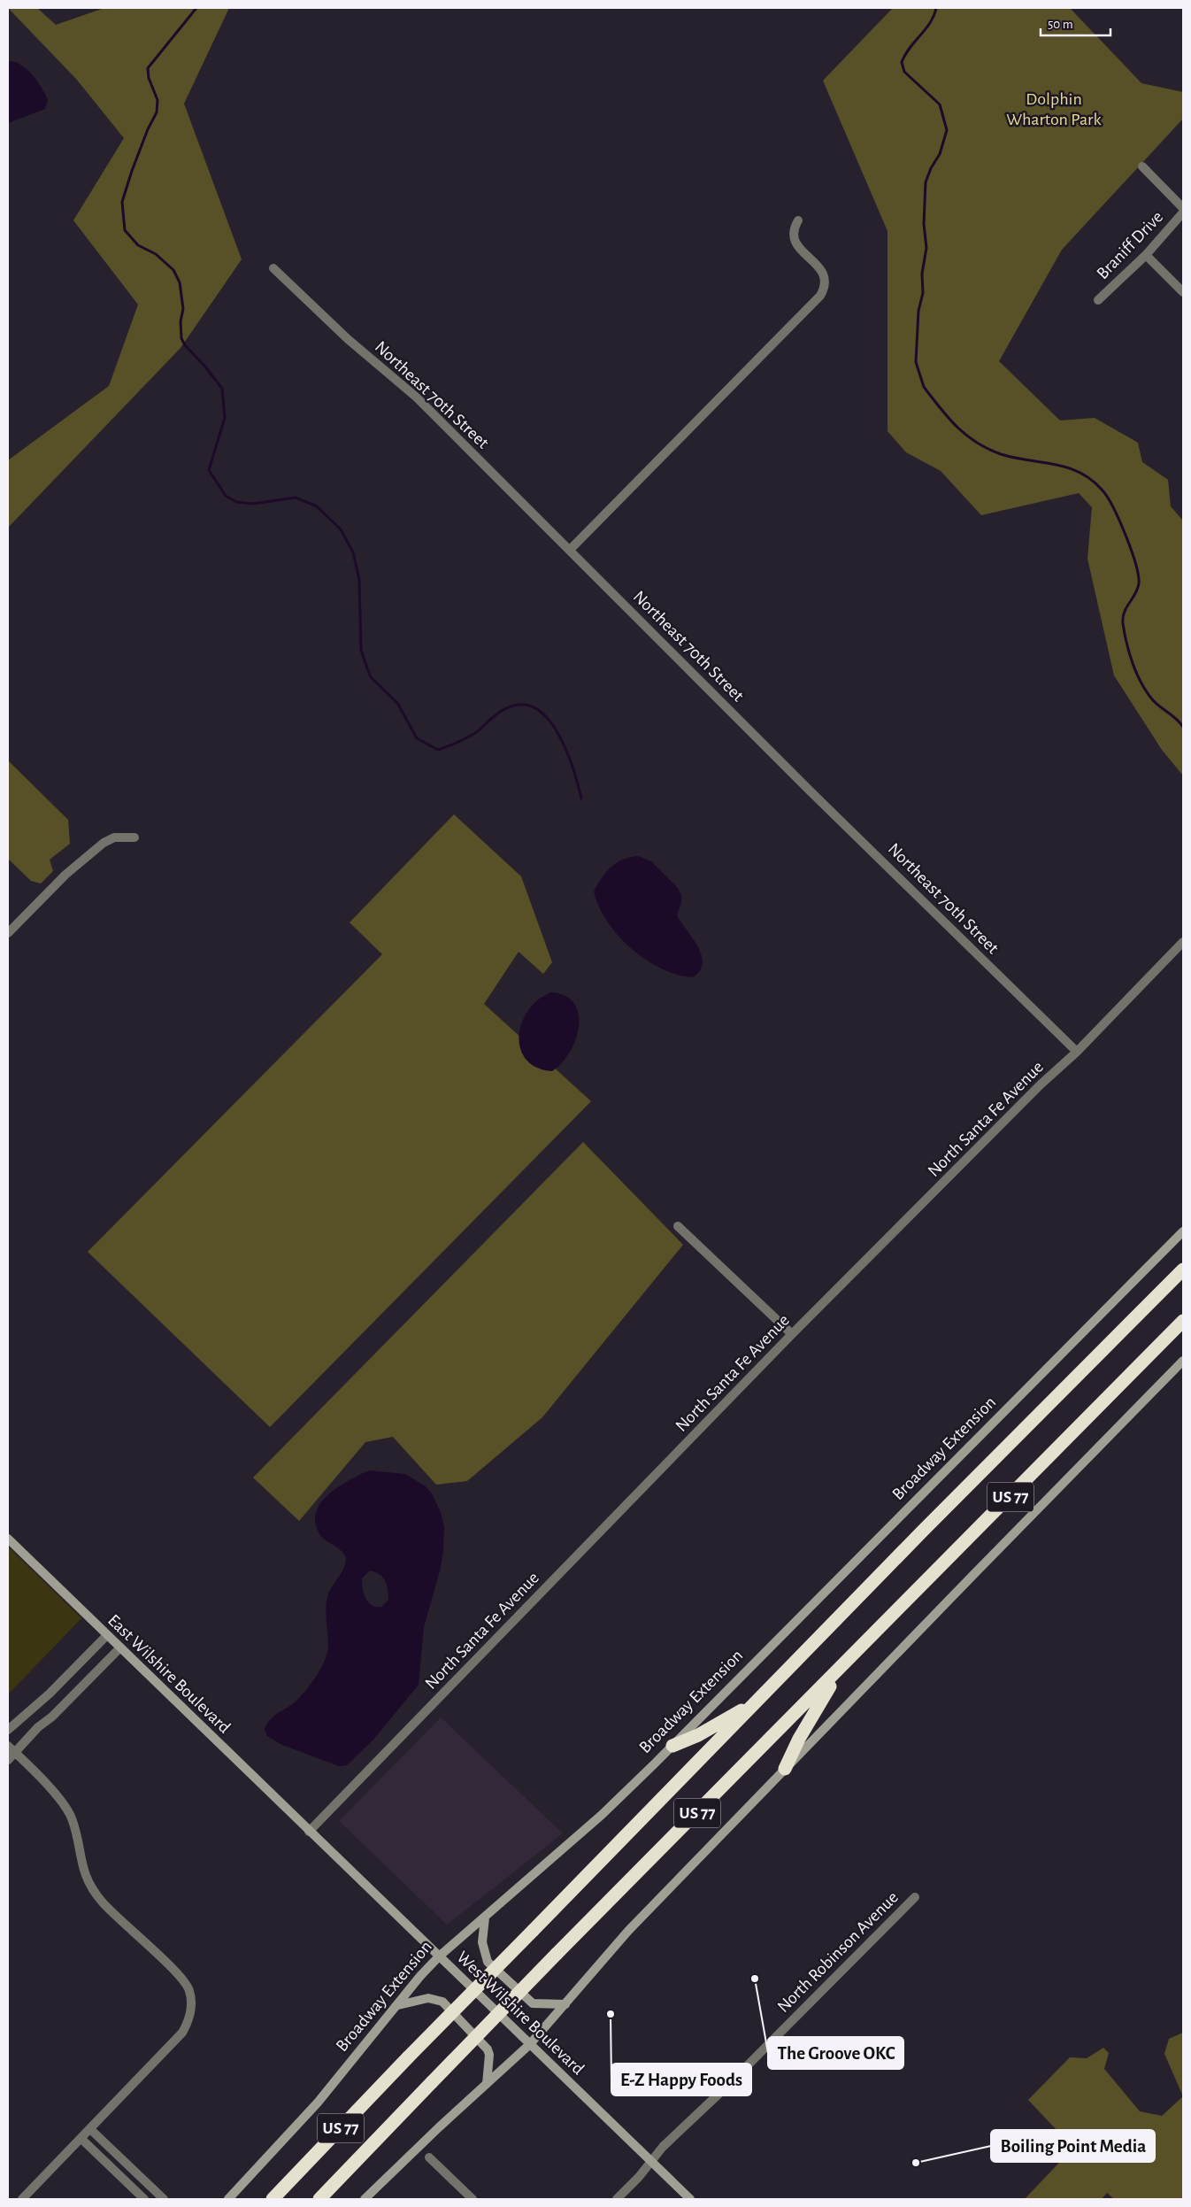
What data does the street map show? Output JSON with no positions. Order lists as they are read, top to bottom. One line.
{"streets":{"highway":["US 77"],"main road":["Broadway Extension","East Wilshire Boulevard","West Wilshire Boulevard"],"street":["Braniff Drive","Northeast 70th Street","North Santa Fe Avenue","North Robinson Avenue"]},"crossings":[["Northeast 70th Street","North Santa Fe Avenue"],["North Santa Fe Avenue","East Wilshire Boulevard"],["North Santa Fe Avenue","West Wilshire Boulevard"],["Broadway Extension","West Wilshire Boulevard"],["East Wilshire Boulevard","West Wilshire Boulevard"],["North Robinson Avenue","West Wilshire Boulevard"]],"parks":["Dolphin Wharton Park"],"places":["The Groove OKC","E-Z Happy Foods","Boiling Point Media"],"scale_bar":"50 m"}
